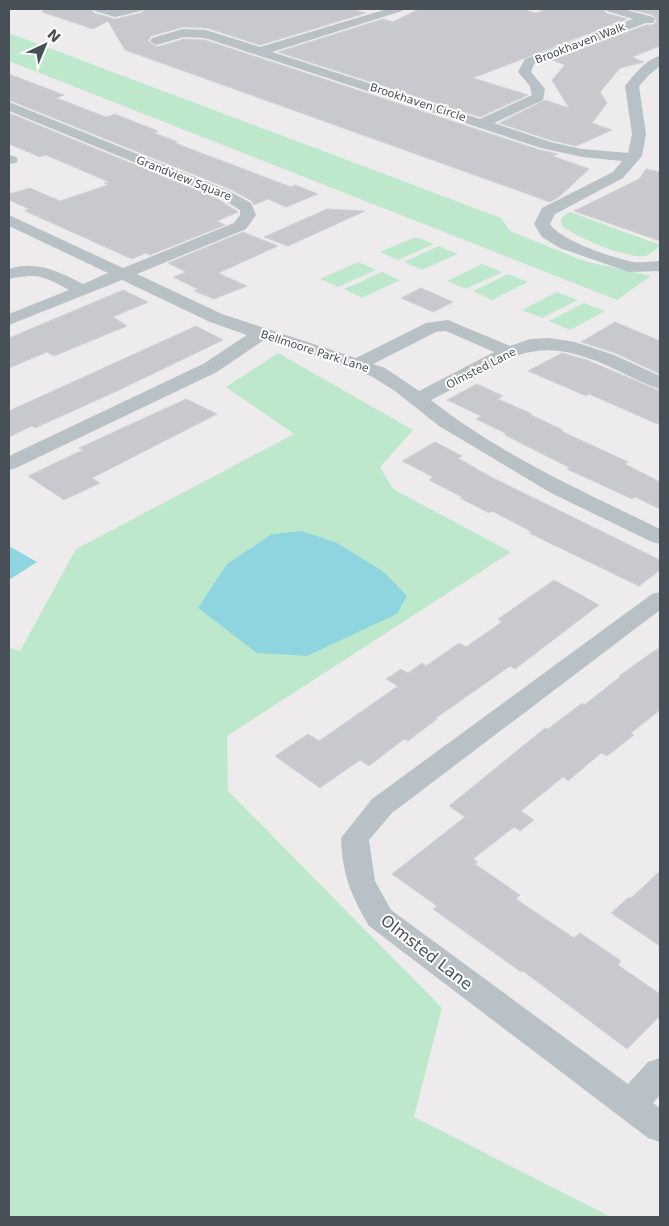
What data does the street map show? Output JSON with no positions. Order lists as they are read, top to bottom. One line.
{"streets":{"street":["Brookhaven Walk","Brookhaven Circle","Grandview Square","Bellmoore Park Lane","Olmsted Lane"]},"crossings":[["Brookhaven Walk","Brookhaven Circle"],["Grandview Square","Bellmoore Park Lane"],["Bellmoore Park Lane","Olmsted Lane"]],"north":"top right"}
